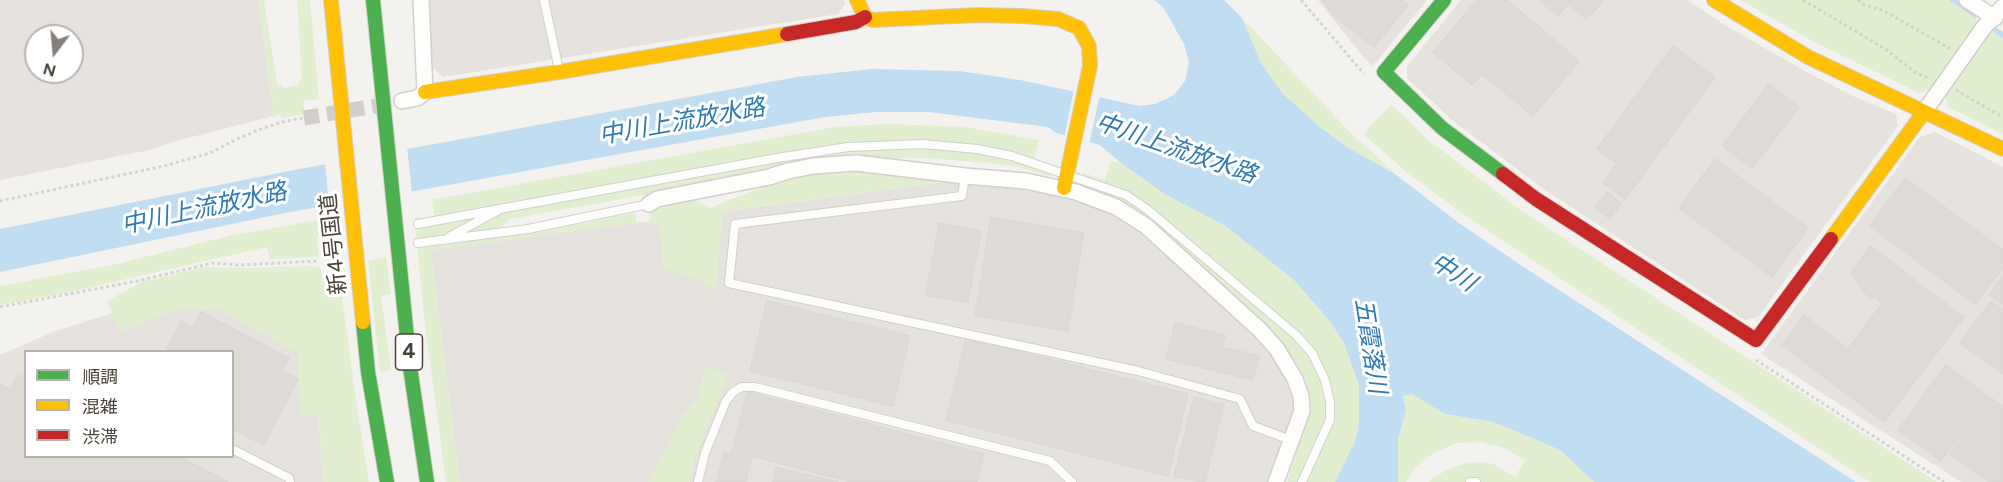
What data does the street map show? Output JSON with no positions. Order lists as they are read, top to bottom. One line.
{"streets":{"main road":["新4号国道","4"]},"water":["中川上流放水路","中川","五霞落川"],"legend":["順調","混雑","渋滞"],"north":"bottom"}
